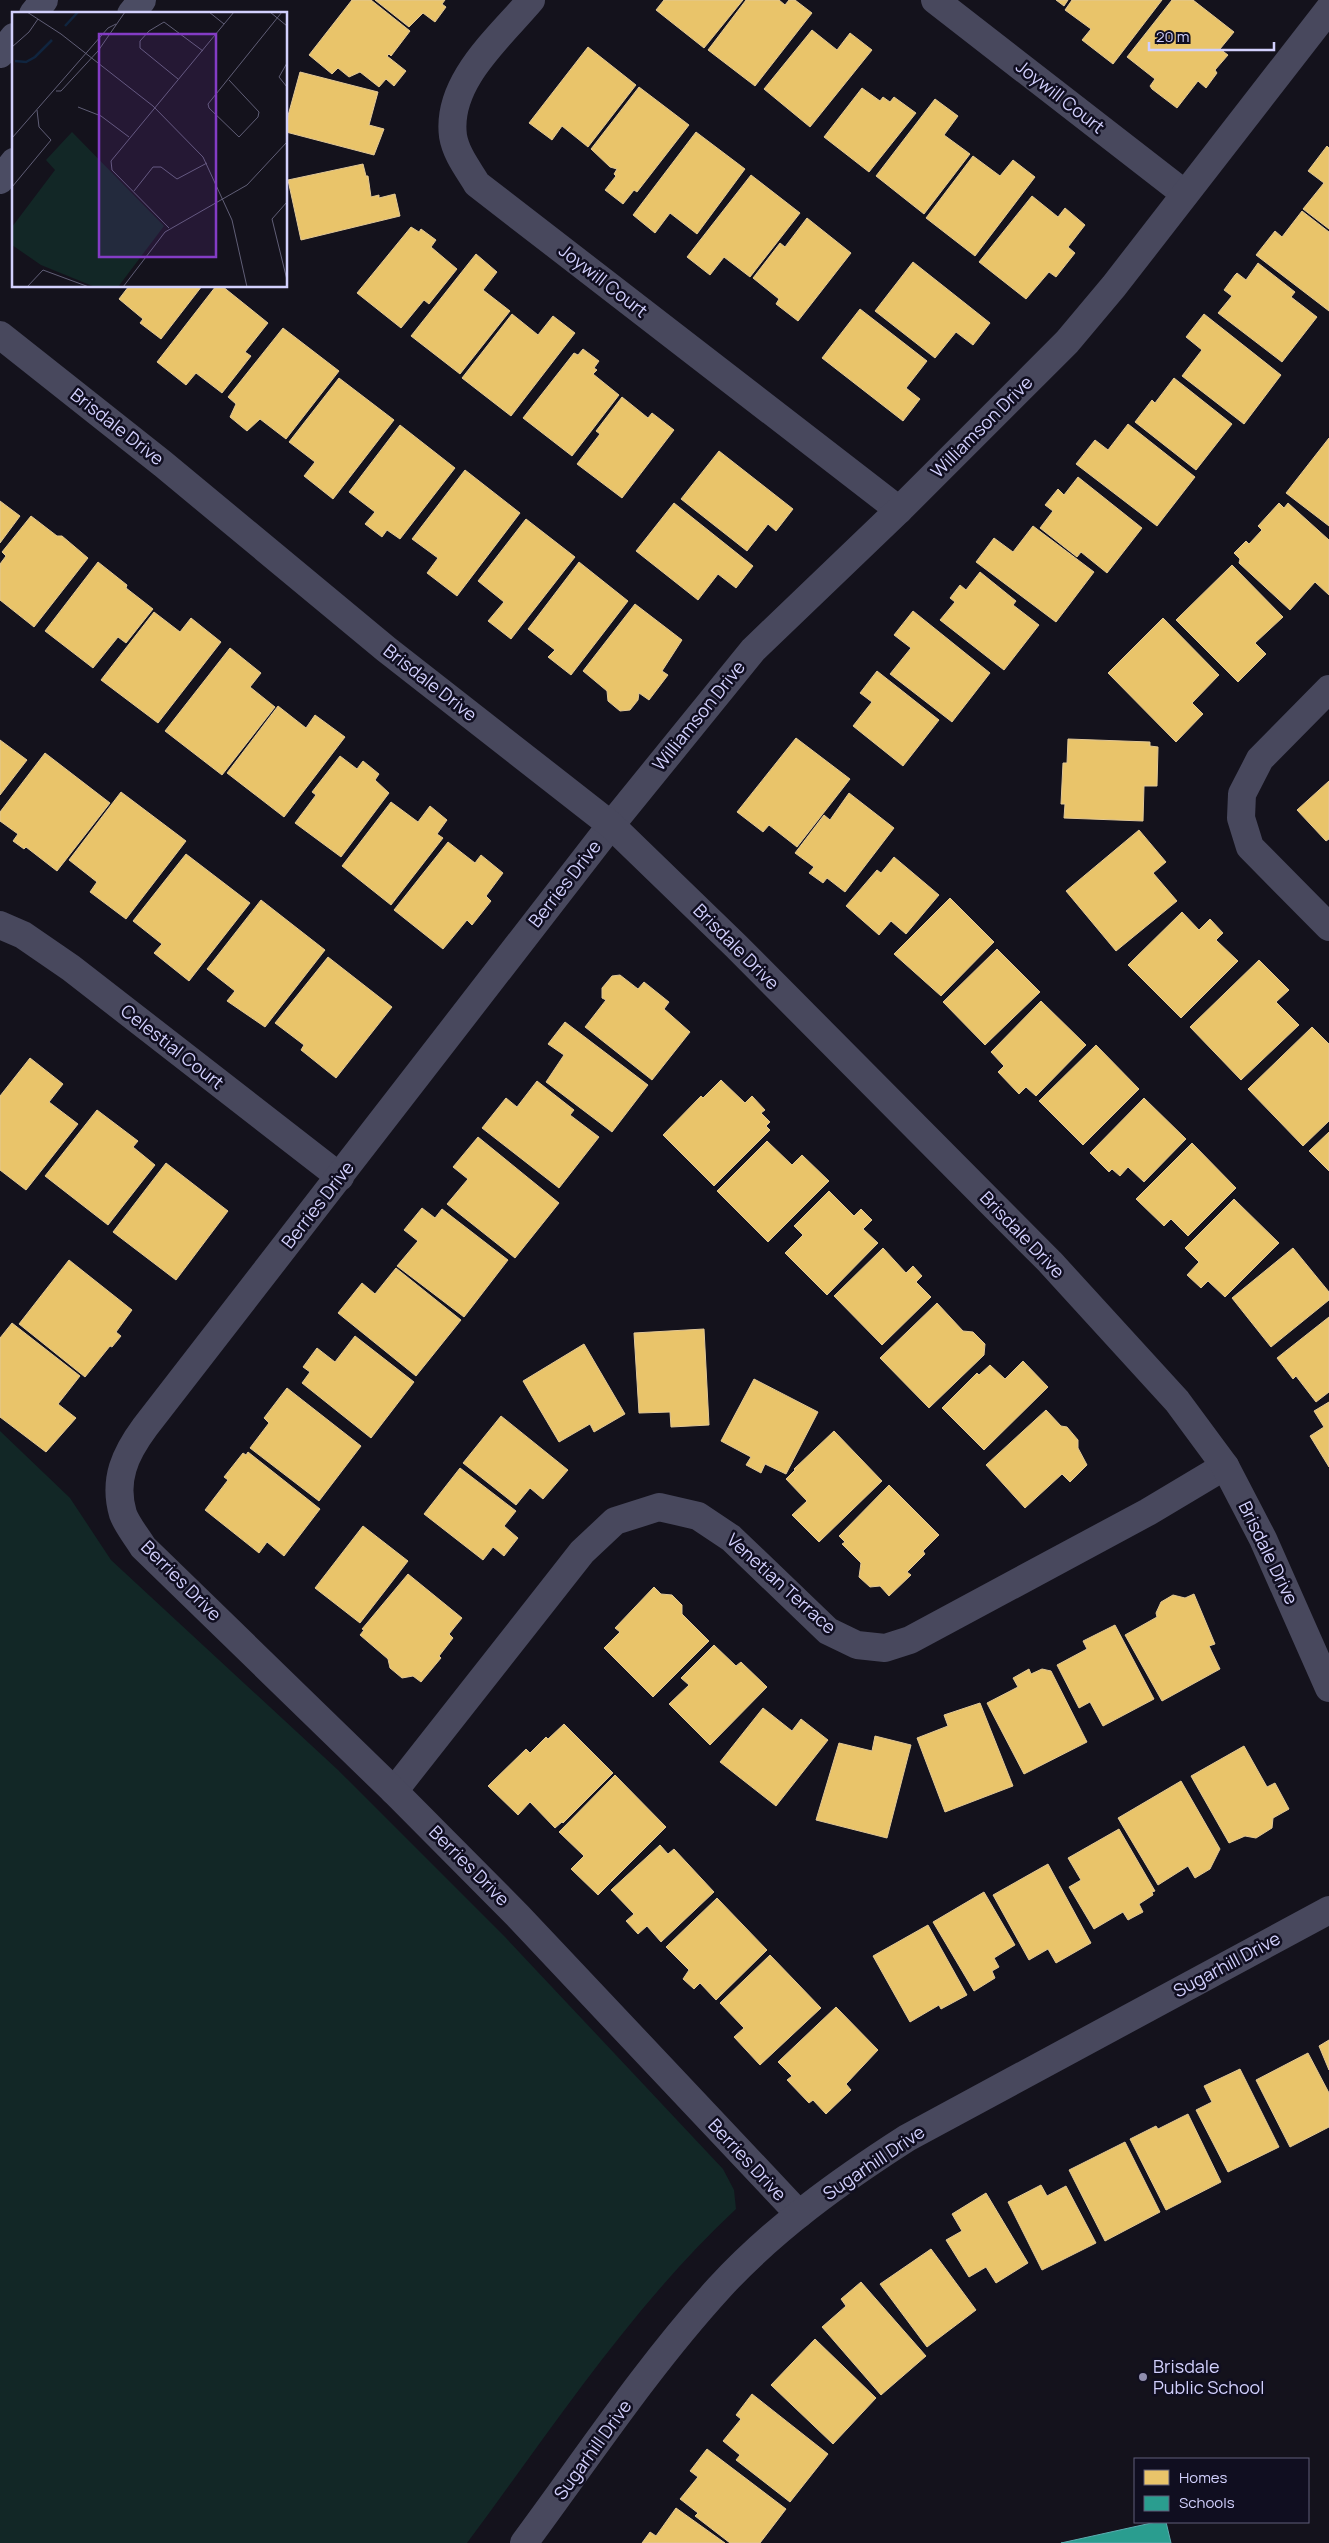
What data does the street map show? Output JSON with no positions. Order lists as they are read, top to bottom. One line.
{"streets":{"street":["Joywill Court","Brisdale Drive","Williamson Drive","Berries Drive","Celestial Court","Venetian Terrace","Sugarhill Drive"]},"crossings":[["Joywill Court","Williamson Drive"],["Brisdale Drive","Williamson Drive"],["Brisdale Drive","Berries Drive"],["Brisdale Drive","Venetian Terrace"],["Williamson Drive","Berries Drive"],["Berries Drive","Celestial Court"],["Berries Drive","Venetian Terrace"],["Berries Drive","Sugarhill Drive"]],"places":["Brisdale Public School"],"legend":["Homes","Schools"],"scale_bar":"20 m"}
